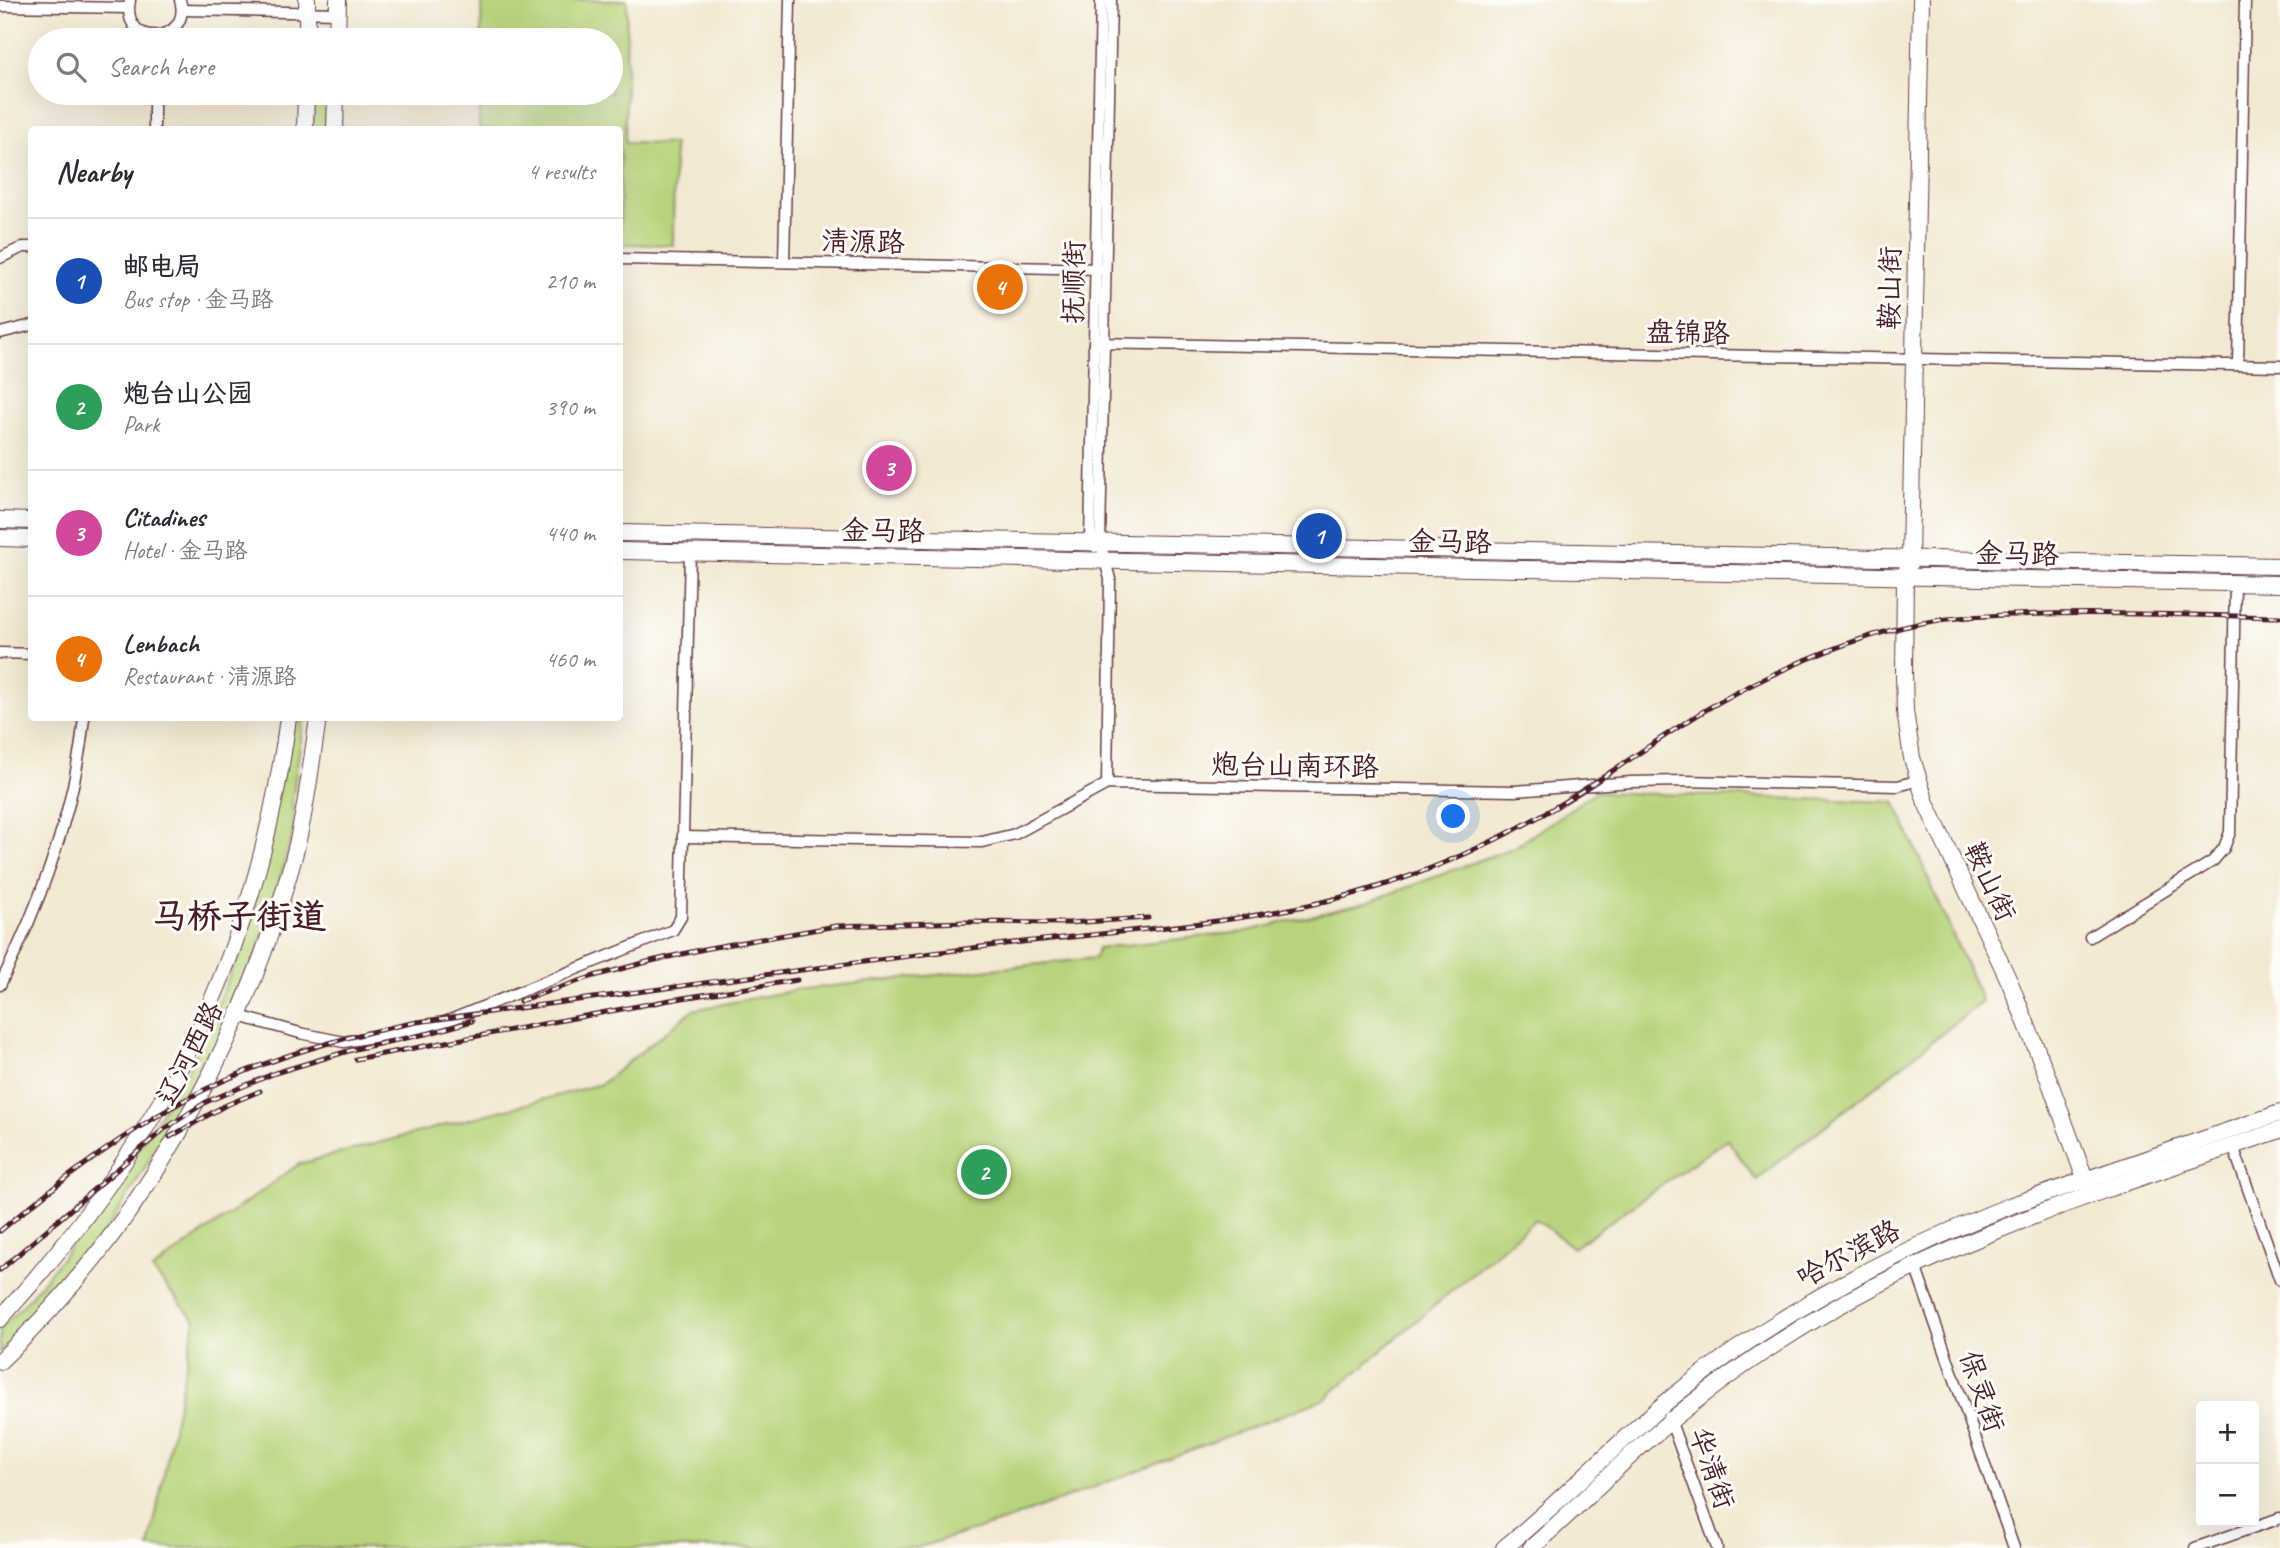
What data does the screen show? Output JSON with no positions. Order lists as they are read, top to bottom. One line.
{"streets":{"main road":["鞍山街","金马路","辽河西路","哈尔滨路"],"street":["清源路","抚顺街","盘锦路","炮台山南环路","保灵街","华清街"]},"crossings":[["清源路","抚顺街"],["抚顺街","盘锦路"],["抚顺街","金马路"],["抚顺街","炮台山南环路"],["鞍山街","盘锦路"],["鞍山街","金马路"],["鞍山街","炮台山南环路"],["鞍山街","哈尔滨路"],["哈尔滨路","保灵街"],["哈尔滨路","华清街"]],"districts":["马桥子街道"],"page":{"search":"Search here","heading":["Nearby","4 results"],"list":[{"mark":"1","name":"邮电局","note":"Bus stop · 金马路","value":"210 m"},{"mark":"2","name":"炮台山公园","note":"Park","value":"390 m"},{"mark":"3","name":"Citadines","note":"Hotel · 金马路","value":"440 m"},{"mark":"4","name":"Lenbach","note":"Restaurant · 清源路","value":"460 m"}],"pins":["4","3","1","2"],"map_buttons":["+","−"]}}
